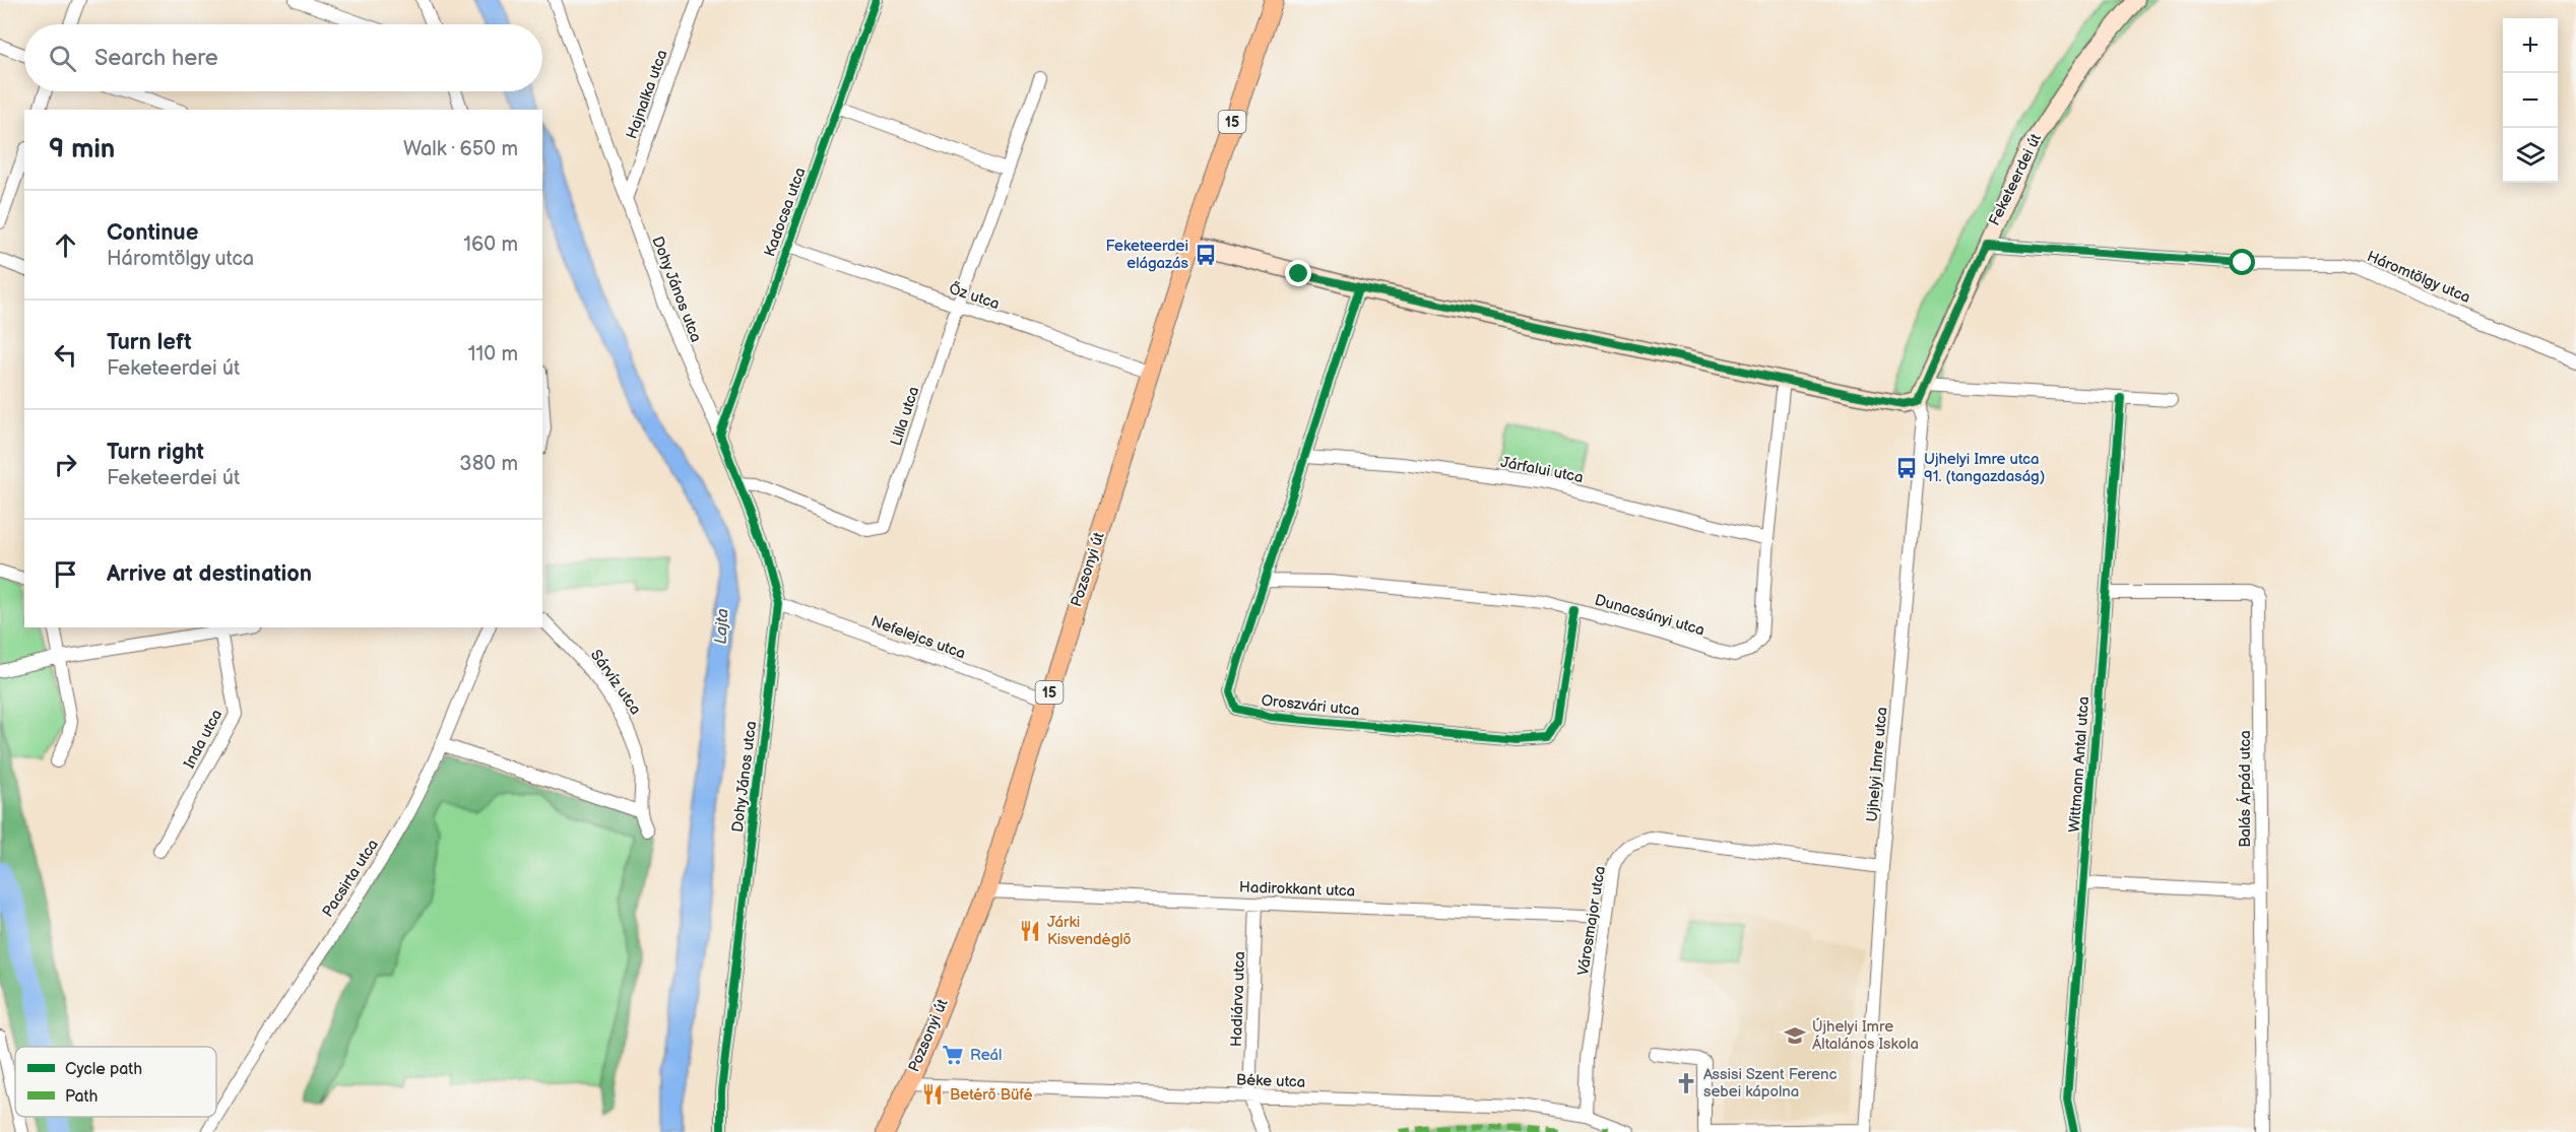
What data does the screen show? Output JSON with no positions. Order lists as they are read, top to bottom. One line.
{"streets":{"main road":["15","Feketeerdei út","Pozsonyi út"],"street":["Hajnalka utca","Kadocsa utca","Háromtölgy utca","Dohy János utca","Őz utca","Lilla utca","Járfalui utca","Dunacsúnyi utca","Nefelejcs utca","Sárvíz utca","Oroszvári utca","Inda utca","Ujhelyi Imre utca","Wittmann Antal utca","Balás Árpád utca","Pacsirta utca","Hadirokkant utca","Városmajor utca","Hadiárva utca","Béke utca"]},"crossings":[["Hajnalka utca","Dohy János utca"],["Feketeerdei út","Háromtölgy utca"],["Feketeerdei út","Ujhelyi Imre utca"],["Kadocsa utca","Dohy János utca"],["Kadocsa utca","Őz utca"],["Dohy János utca","Lilla utca"],["Dohy János utca","Nefelejcs utca"],["Őz utca","Lilla utca"],["Őz utca","Pozsonyi út"],["Járfalui utca","Dunacsúnyi utca"],["Járfalui utca","Oroszvári utca"],["Pozsonyi út","Nefelejcs utca"],["Pozsonyi út","Hadirokkant utca"],["Pozsonyi út","Béke utca"],["Dunacsúnyi utca","Oroszvári utca"],["Ujhelyi Imre utca","Városmajor utca"],["Wittmann Antal utca","Balás Árpád utca"],["Hadirokkant utca","Városmajor utca"],["Hadirokkant utca","Hadiárva utca"],["Városmajor utca","Béke utca"],["Hadiárva utca","Béke utca"]],"water":["Lajta"],"places":{"bus stop":["Feketeerdei elágazás","Ujhelyi Imre utca 91. (tangazdaság)"],"restaurant":["Járki Kisvendéglő","Betérő Büfé"],"school or university":["Újhelyi Imre Általános Iskola"],"supermarket":["Reál"],"church":["Assisi Szent Ferenc sebei kápolna"]},"legend":["Cycle path","Path"],"page":{"map_buttons":["+","−"],"search":"Search here","heading":["9 min","Walk · 650 m"],"list":[["Continue","Háromtölgy utca","160 m"],["Turn left","Feketeerdei út","110 m"],["Turn right","Feketeerdei út","380 m"],"Arrive at destination"]}}
